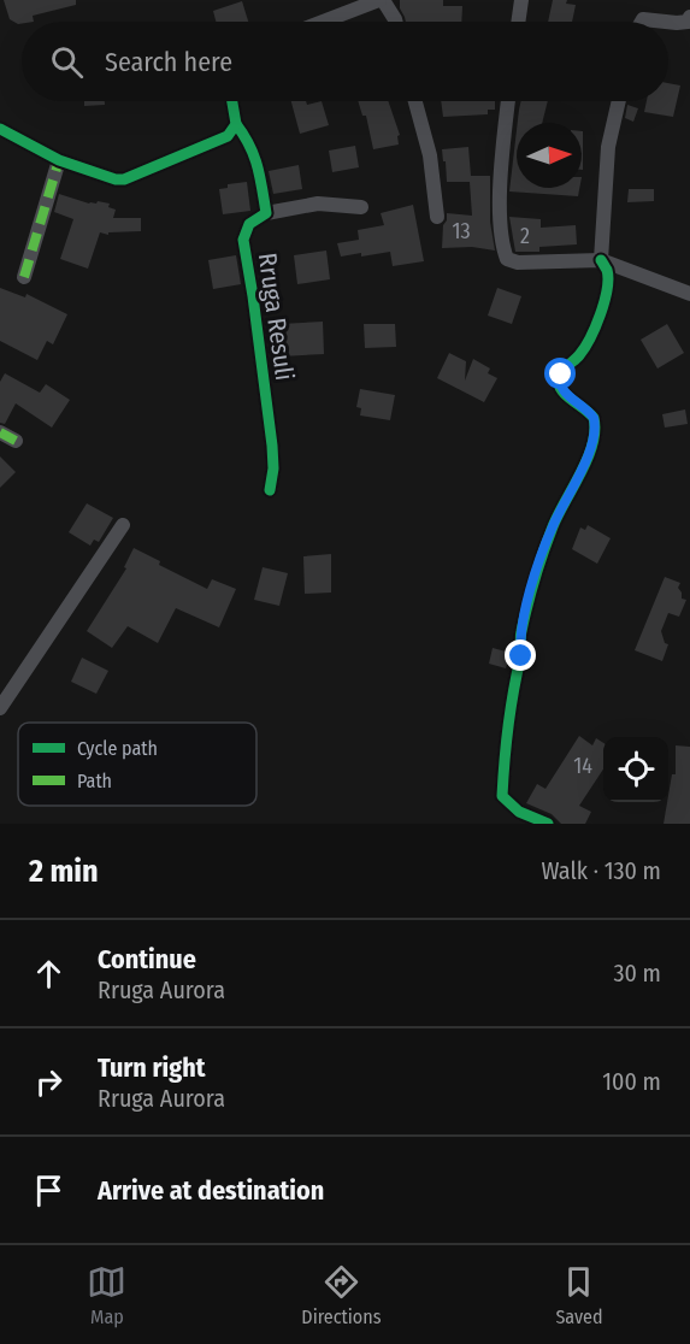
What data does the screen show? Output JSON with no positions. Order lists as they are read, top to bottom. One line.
{"streets":{"street":["Rruga Resuli"]},"house_numbers":["13","2","14"],"legend":["Cycle path","Path"],"north":"right","page":{"search":"Search here","heading":["2 min","Walk · 130 m"],"list":[["Continue","Rruga Aurora","30 m"],["Turn right","Rruga Aurora","100 m"],"Arrive at destination"],"nav":["Map","Directions","Saved"]}}
